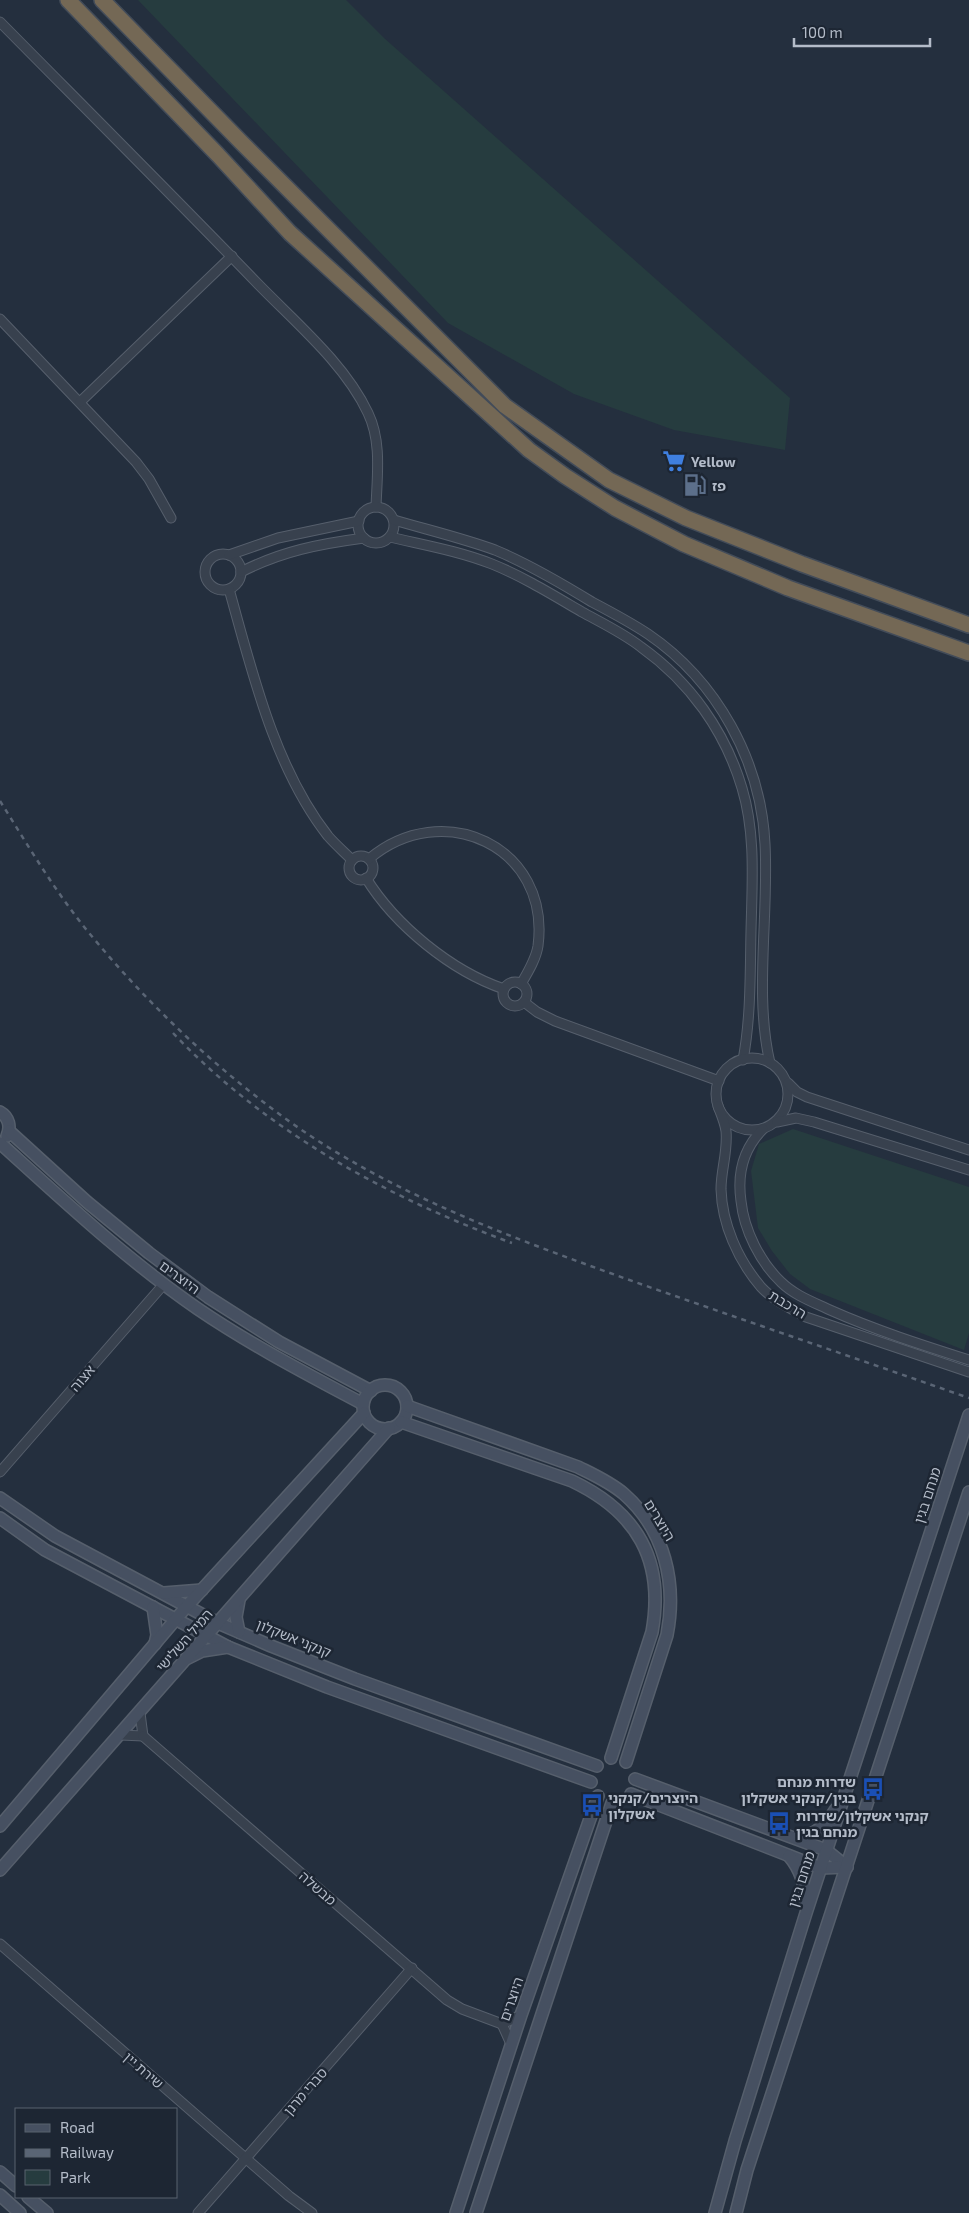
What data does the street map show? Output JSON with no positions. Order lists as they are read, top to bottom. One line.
{"streets":{"street":["היוצרים","הרכבת","אצוה","מנחם בגין","קנקני אשקלון","המיל השלישי","מבשלה","שירת יין","סברי מרנן"]},"crossings":[["היוצרים","אצוה"],["היוצרים","קנקני אשקלון"],["היוצרים","המיל השלישי"],["קנקני אשקלון","המיל השלישי"],["מבשלה","סברי מרנן"],["שירת יין","סברי מרנן"]],"places":{"supermarket":["Yellow"],"fuel station":["פז"],"bus stop":["שדרות מנחם בגין/קנקני אשקלון","היוצרים/קנקני אשקלון","קנקני אשקלון/שדרות מנחם בגין"]},"legend":["Road","Railway","Park"],"scale_bar":"100 m"}
